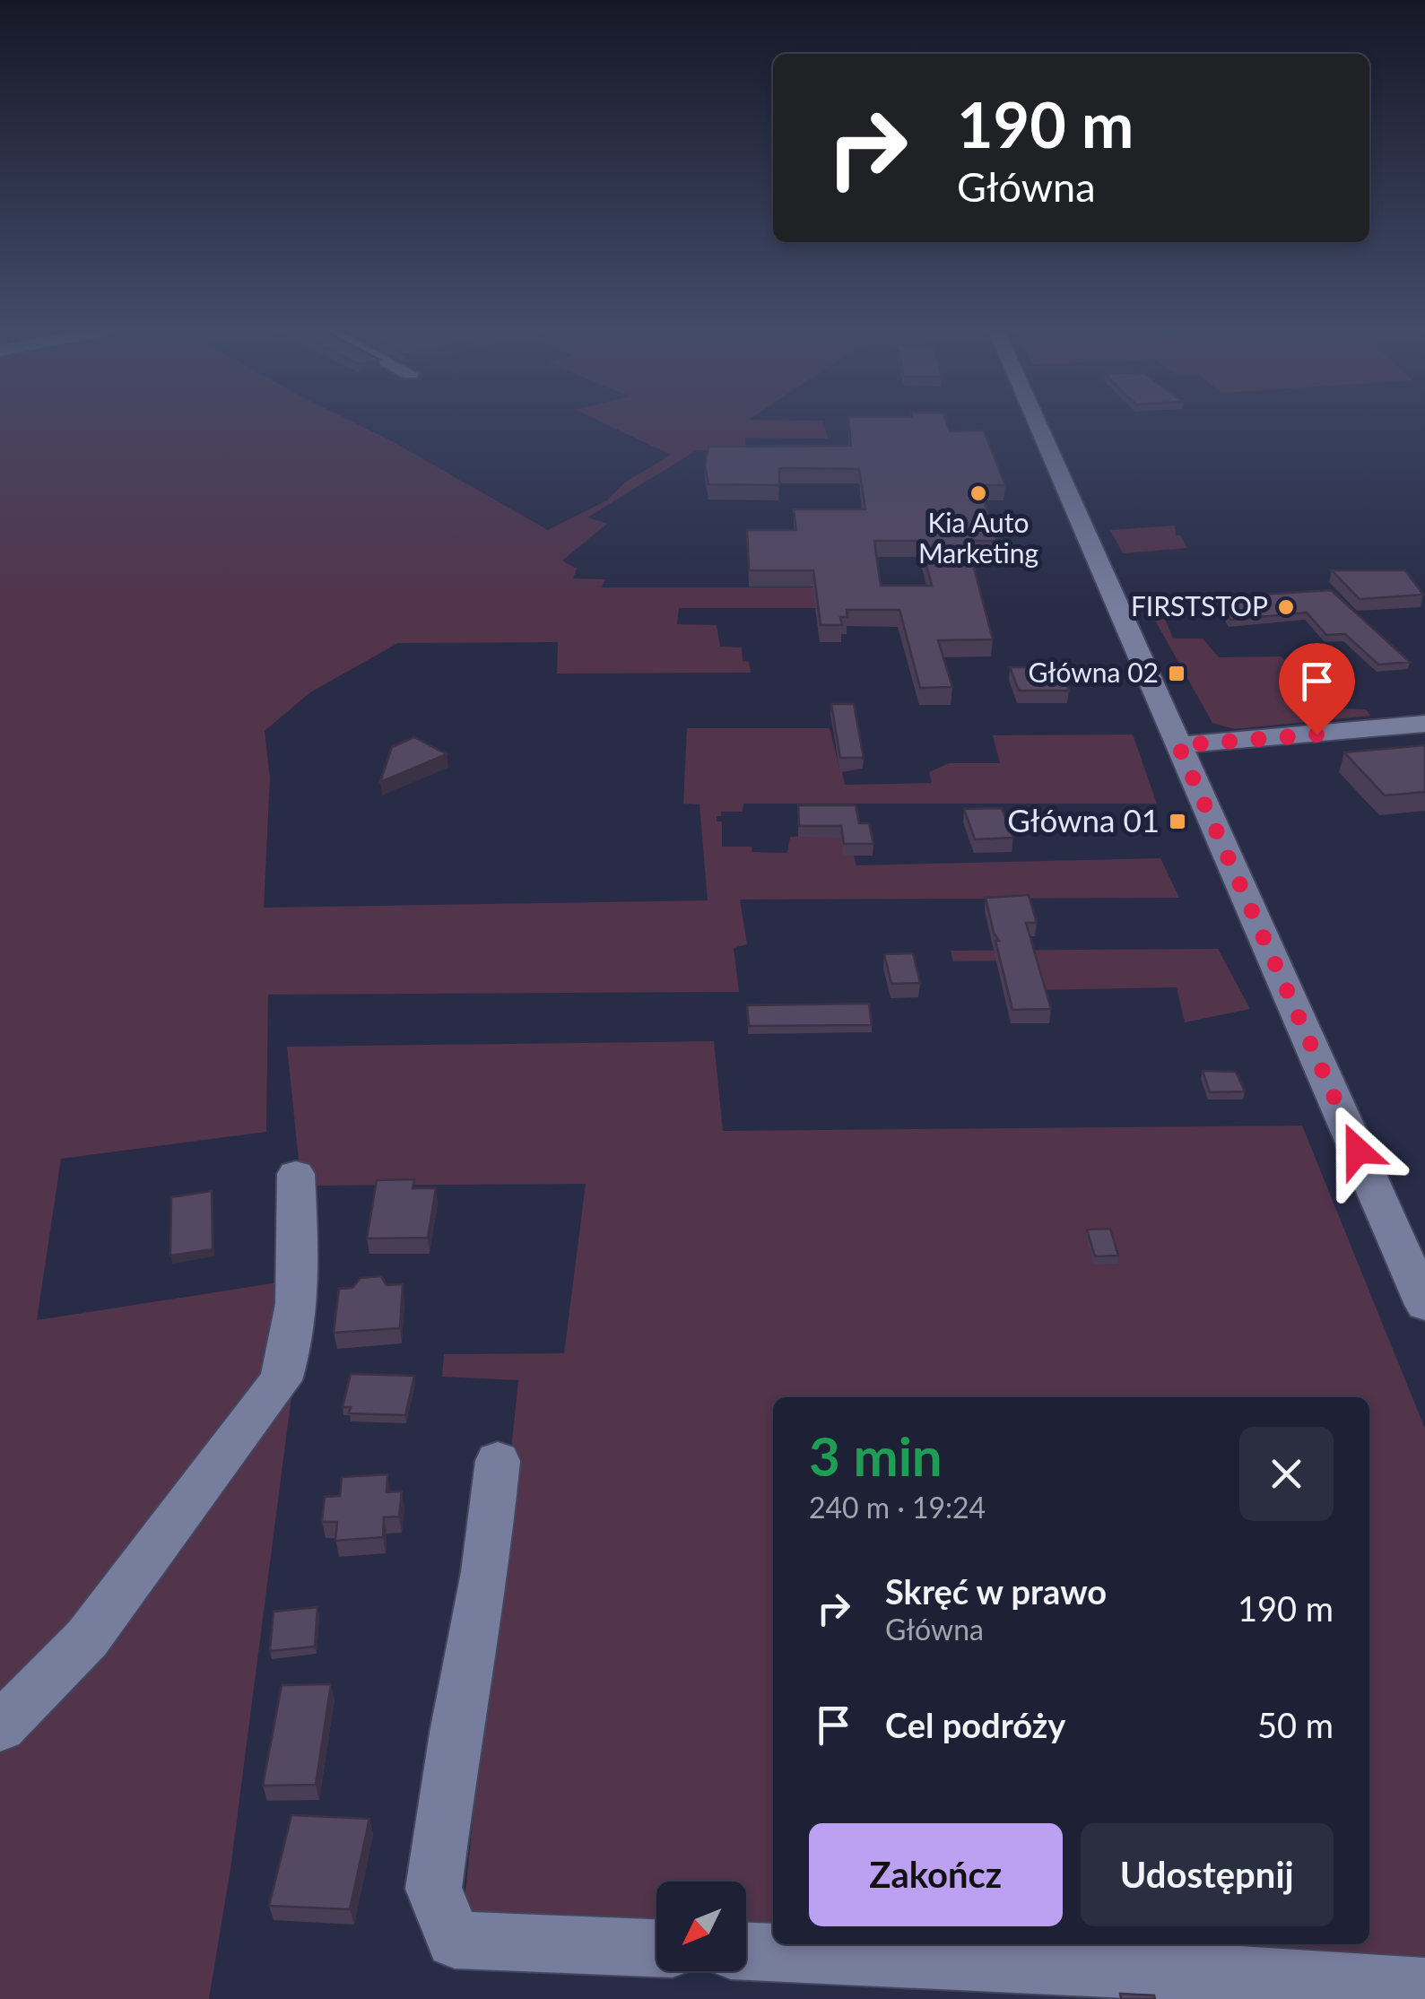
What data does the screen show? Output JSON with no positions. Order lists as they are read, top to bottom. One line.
{"places":{"other":["Kia Auto Marketing","FIRSTSTOP"],"transit":["Główna 02","Główna 01"]},"north":"bottom left","page":{"turn":["190 m","Główna"],"heading":["3 min","240 m · 19:24"],"list":[{"name":"Skręć w prawo","note":"Główna","value":"190 m"},{"name":"Cel podróży","value":"50 m"}],"buttons":["Zakończ","Udostępnij"]}}
